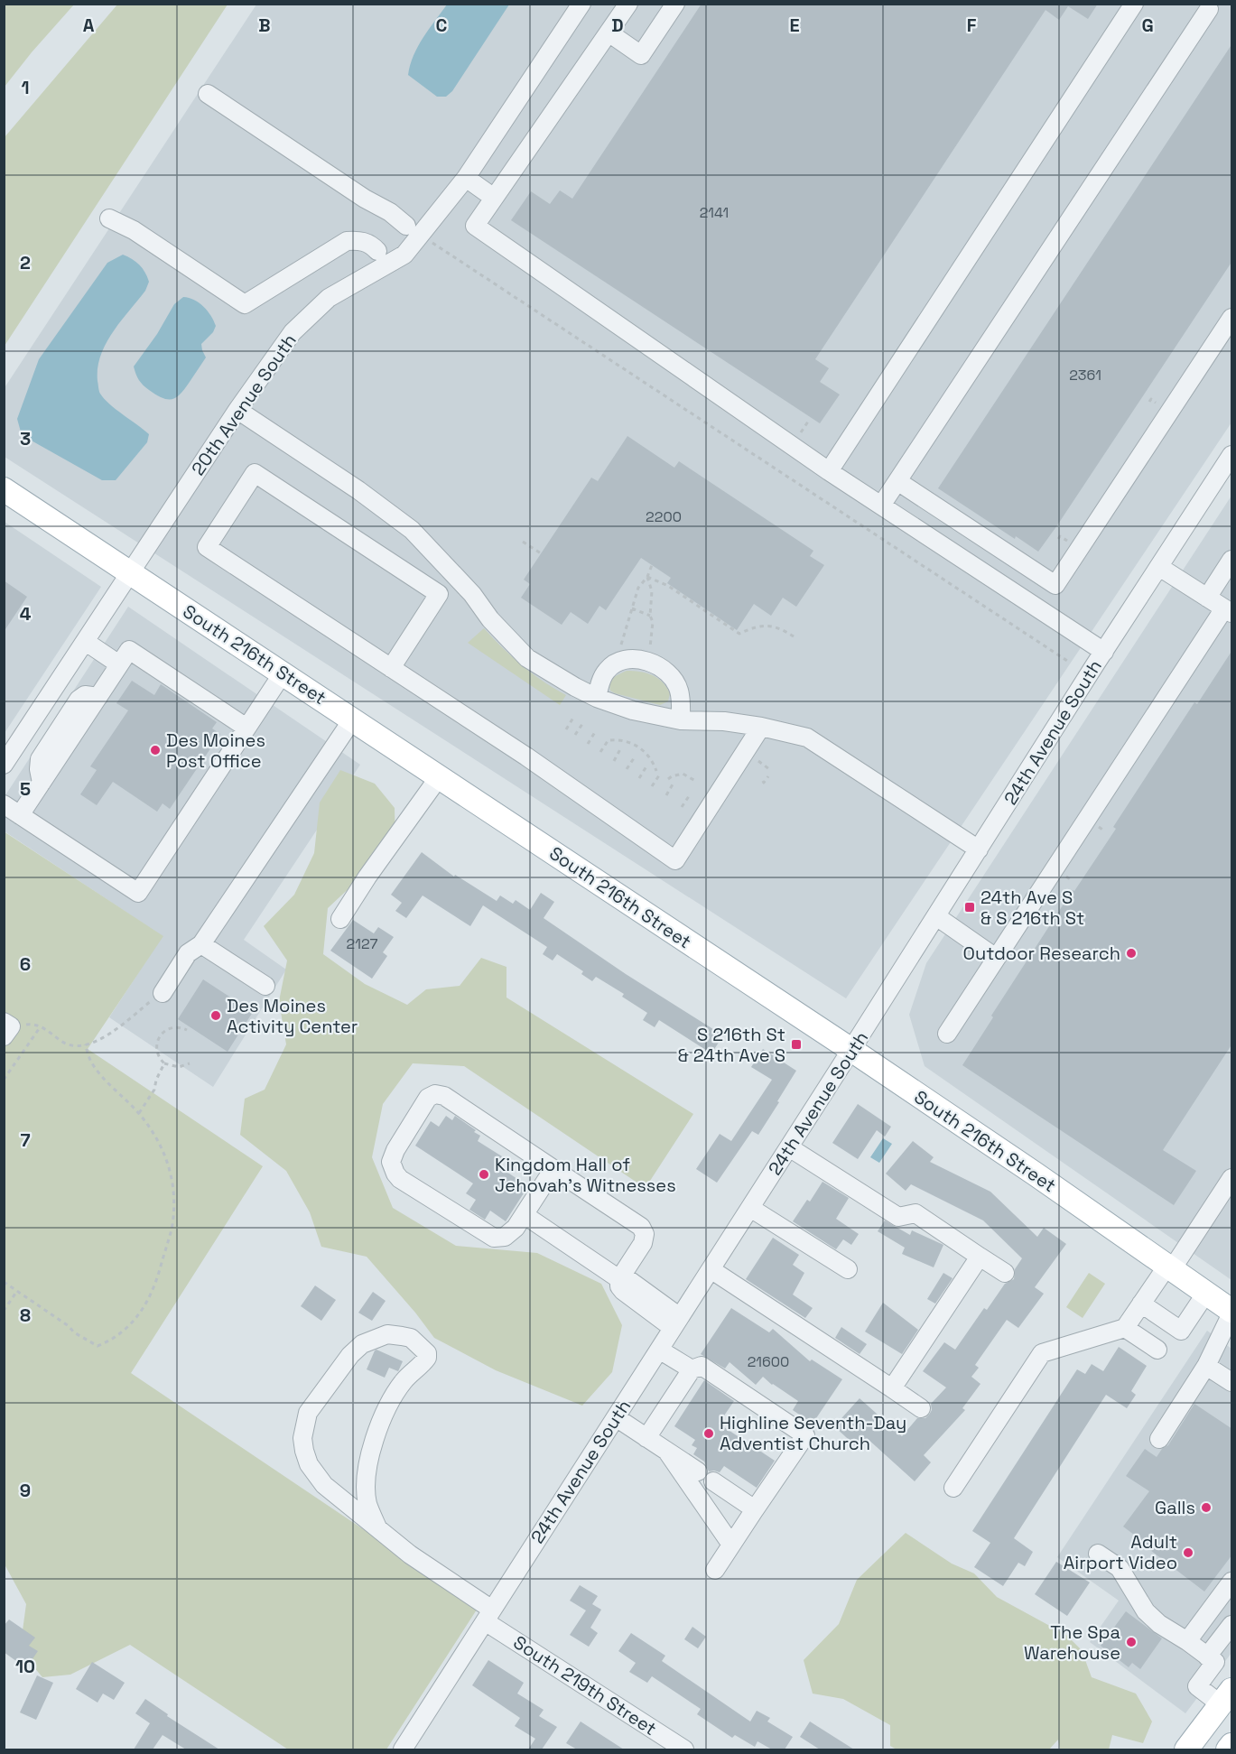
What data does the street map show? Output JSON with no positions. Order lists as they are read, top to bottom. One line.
{"streets":{"main road":["South 216th Street"],"street":["20th Avenue South","24th Avenue South","South 219th Street"]},"crossings":[["20th Avenue South","South 216th Street"],["South 216th Street","24th Avenue South"],["24th Avenue South","South 219th Street"]],"places":{"other":["Des Moines Post Office","Outdoor Research","Des Moines Activity Center","Kingdom Hall of Jehovah's Witnesses","Highline Seventh-Day Adventist Church","Galls","Adult Airport Video","The Spa Warehouse"],"transit":["24th Ave S & S 216th St","S 216th St & 24th Ave S"]},"house_numbers":["2141","2361","2200","2127","21600"],"grid":{"columns":["A","B","C","D","E","F","G"],"rows":["1","2","3","4","5","6","7","8","9","10"]}}
